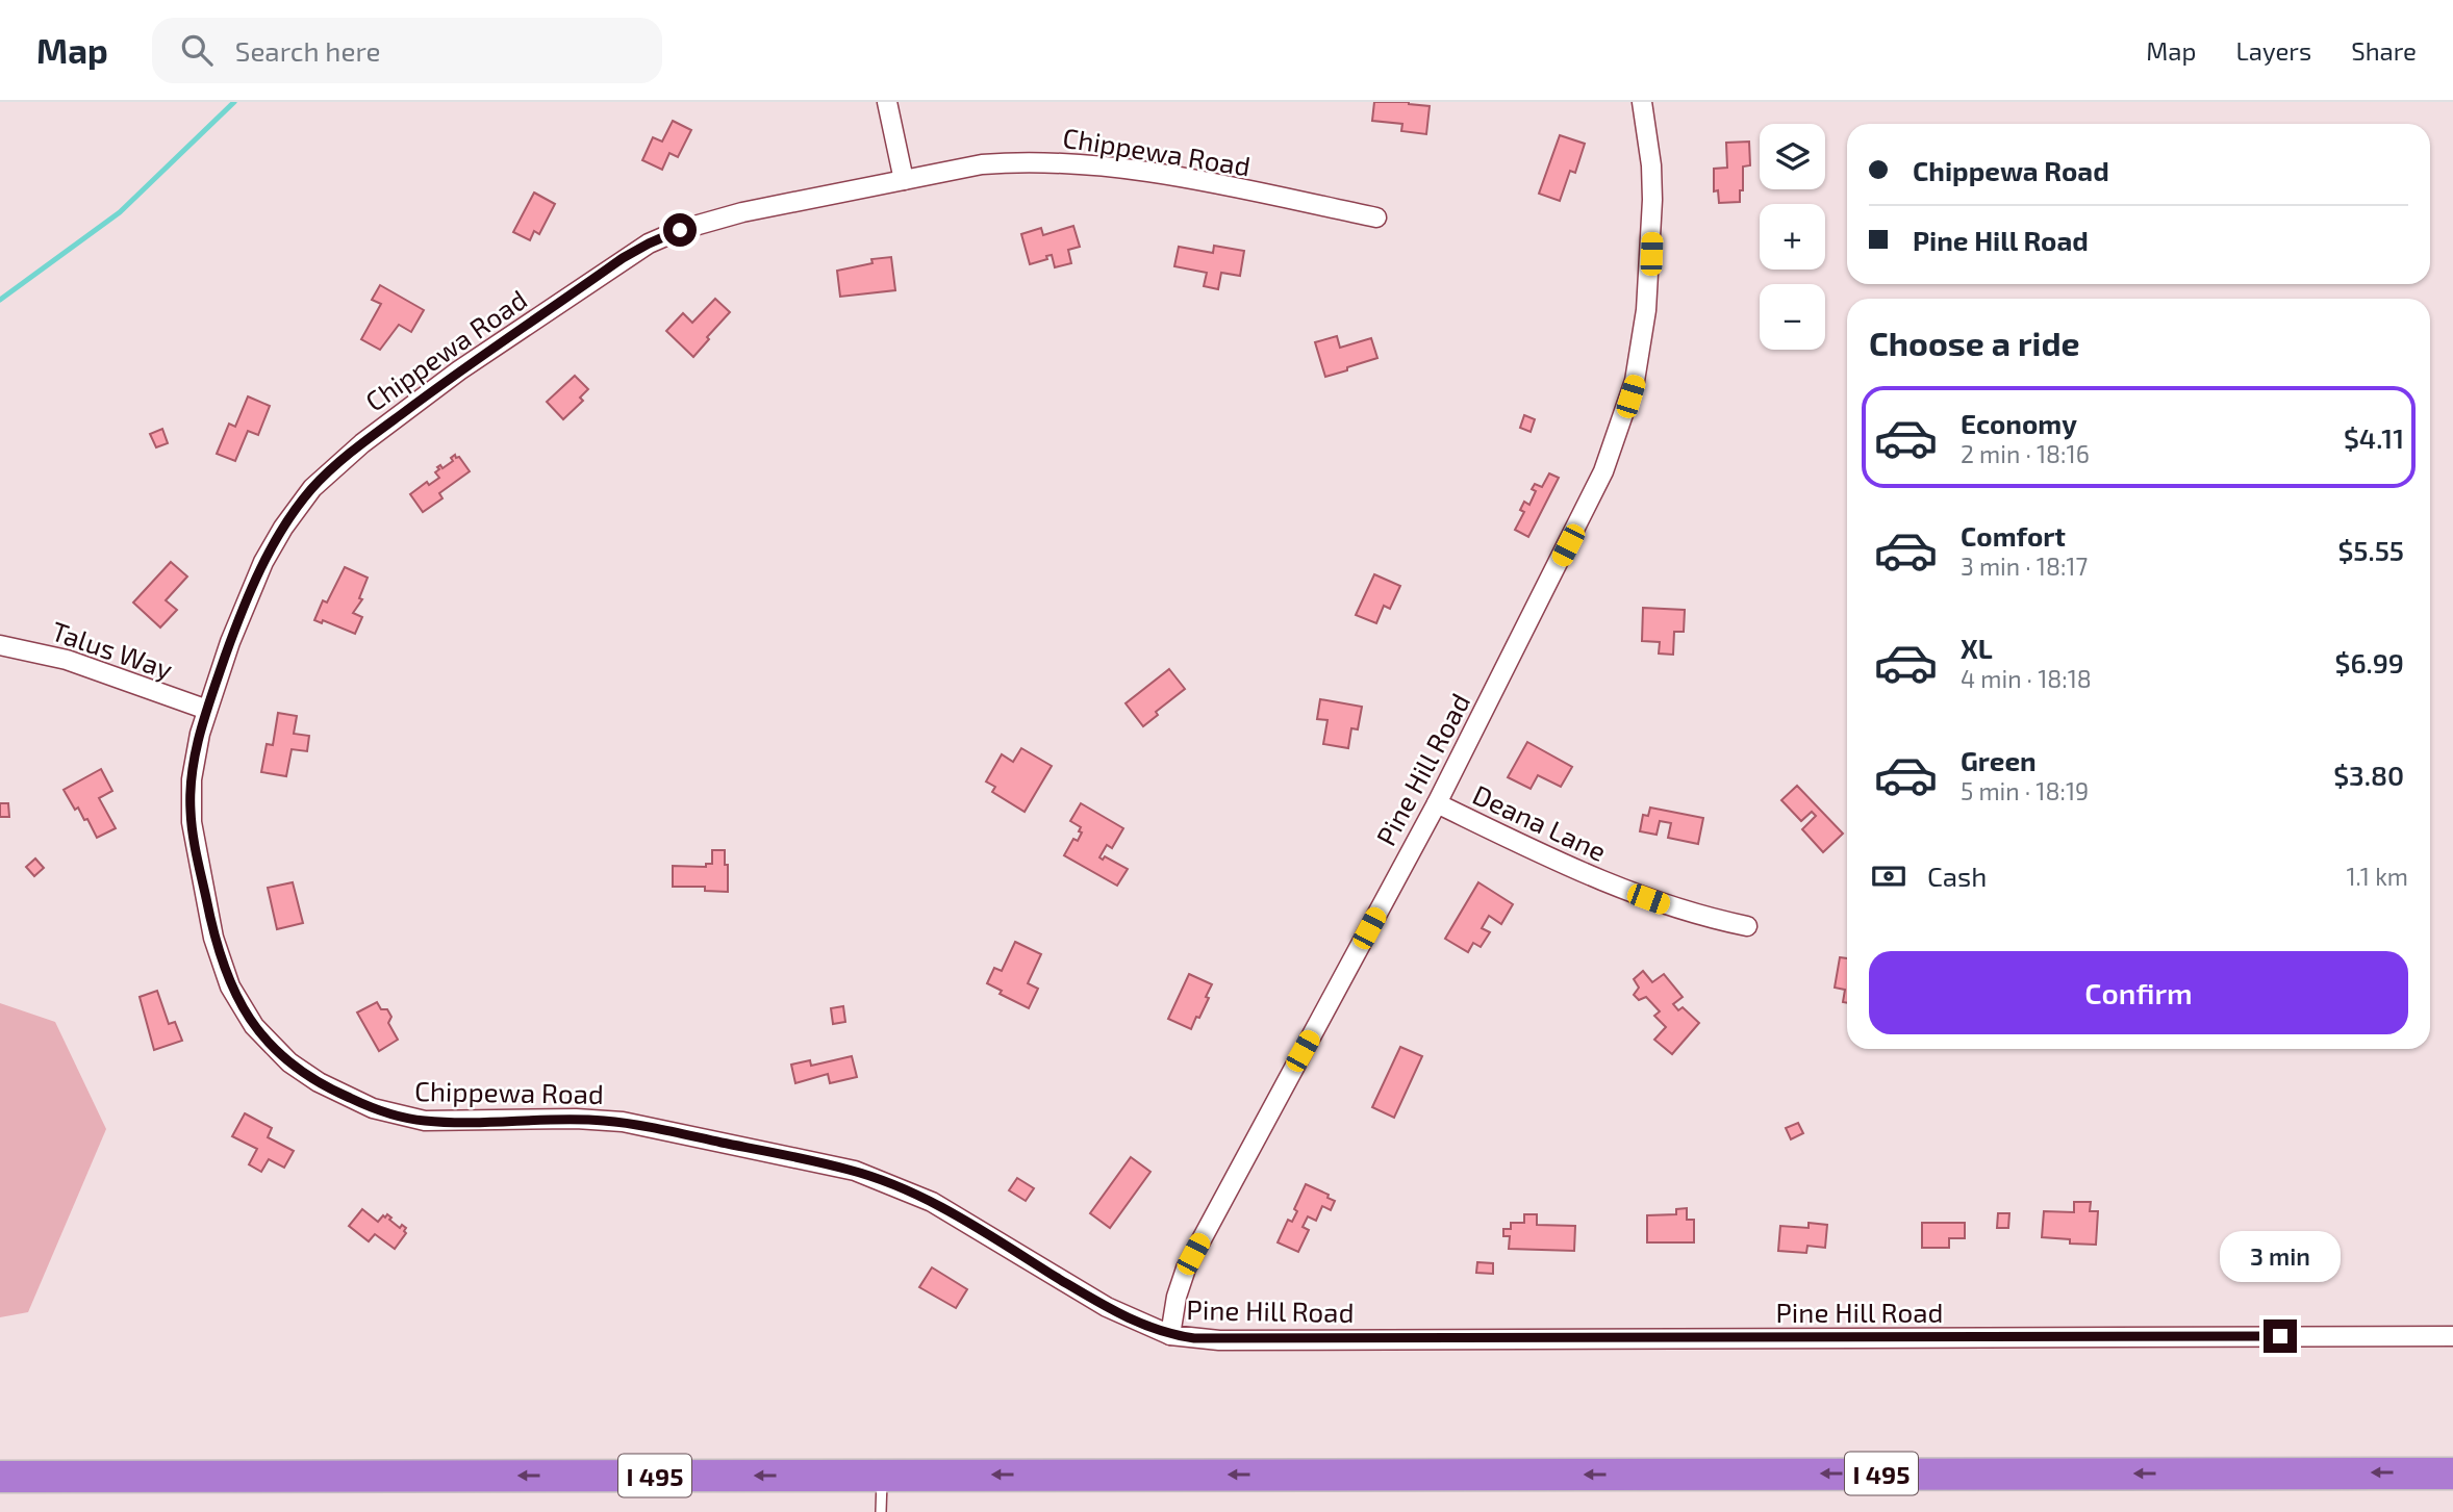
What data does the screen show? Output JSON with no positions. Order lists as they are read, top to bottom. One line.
{"streets":{"highway":["I 495"],"street":["Chippewa Road","Talus Way","Pine Hill Road","Deana Lane"]},"crossings":[["Chippewa Road","Talus Way"],["Chippewa Road","Pine Hill Road"],["Pine Hill Road","Deana Lane"]],"page":{"header":"Map","search":"Search here","nav":["Map","Layers","Share"],"map_buttons":["+","−"],"banner":["Chippewa Road","Pine Hill Road"],"heading":"Choose a ride","list":[{"name":"Economy","note":"2 min · 18:16","value":"$4.11"},{"name":"Comfort","note":"3 min · 18:17","value":"$5.55"},{"name":"XL","note":"4 min · 18:18","value":"$6.99"},{"name":"Green","note":"5 min · 18:19","value":"$3.80"}],"pay":["Cash","1.1 km"],"buttons":"Confirm","bubble":"3 min"}}
